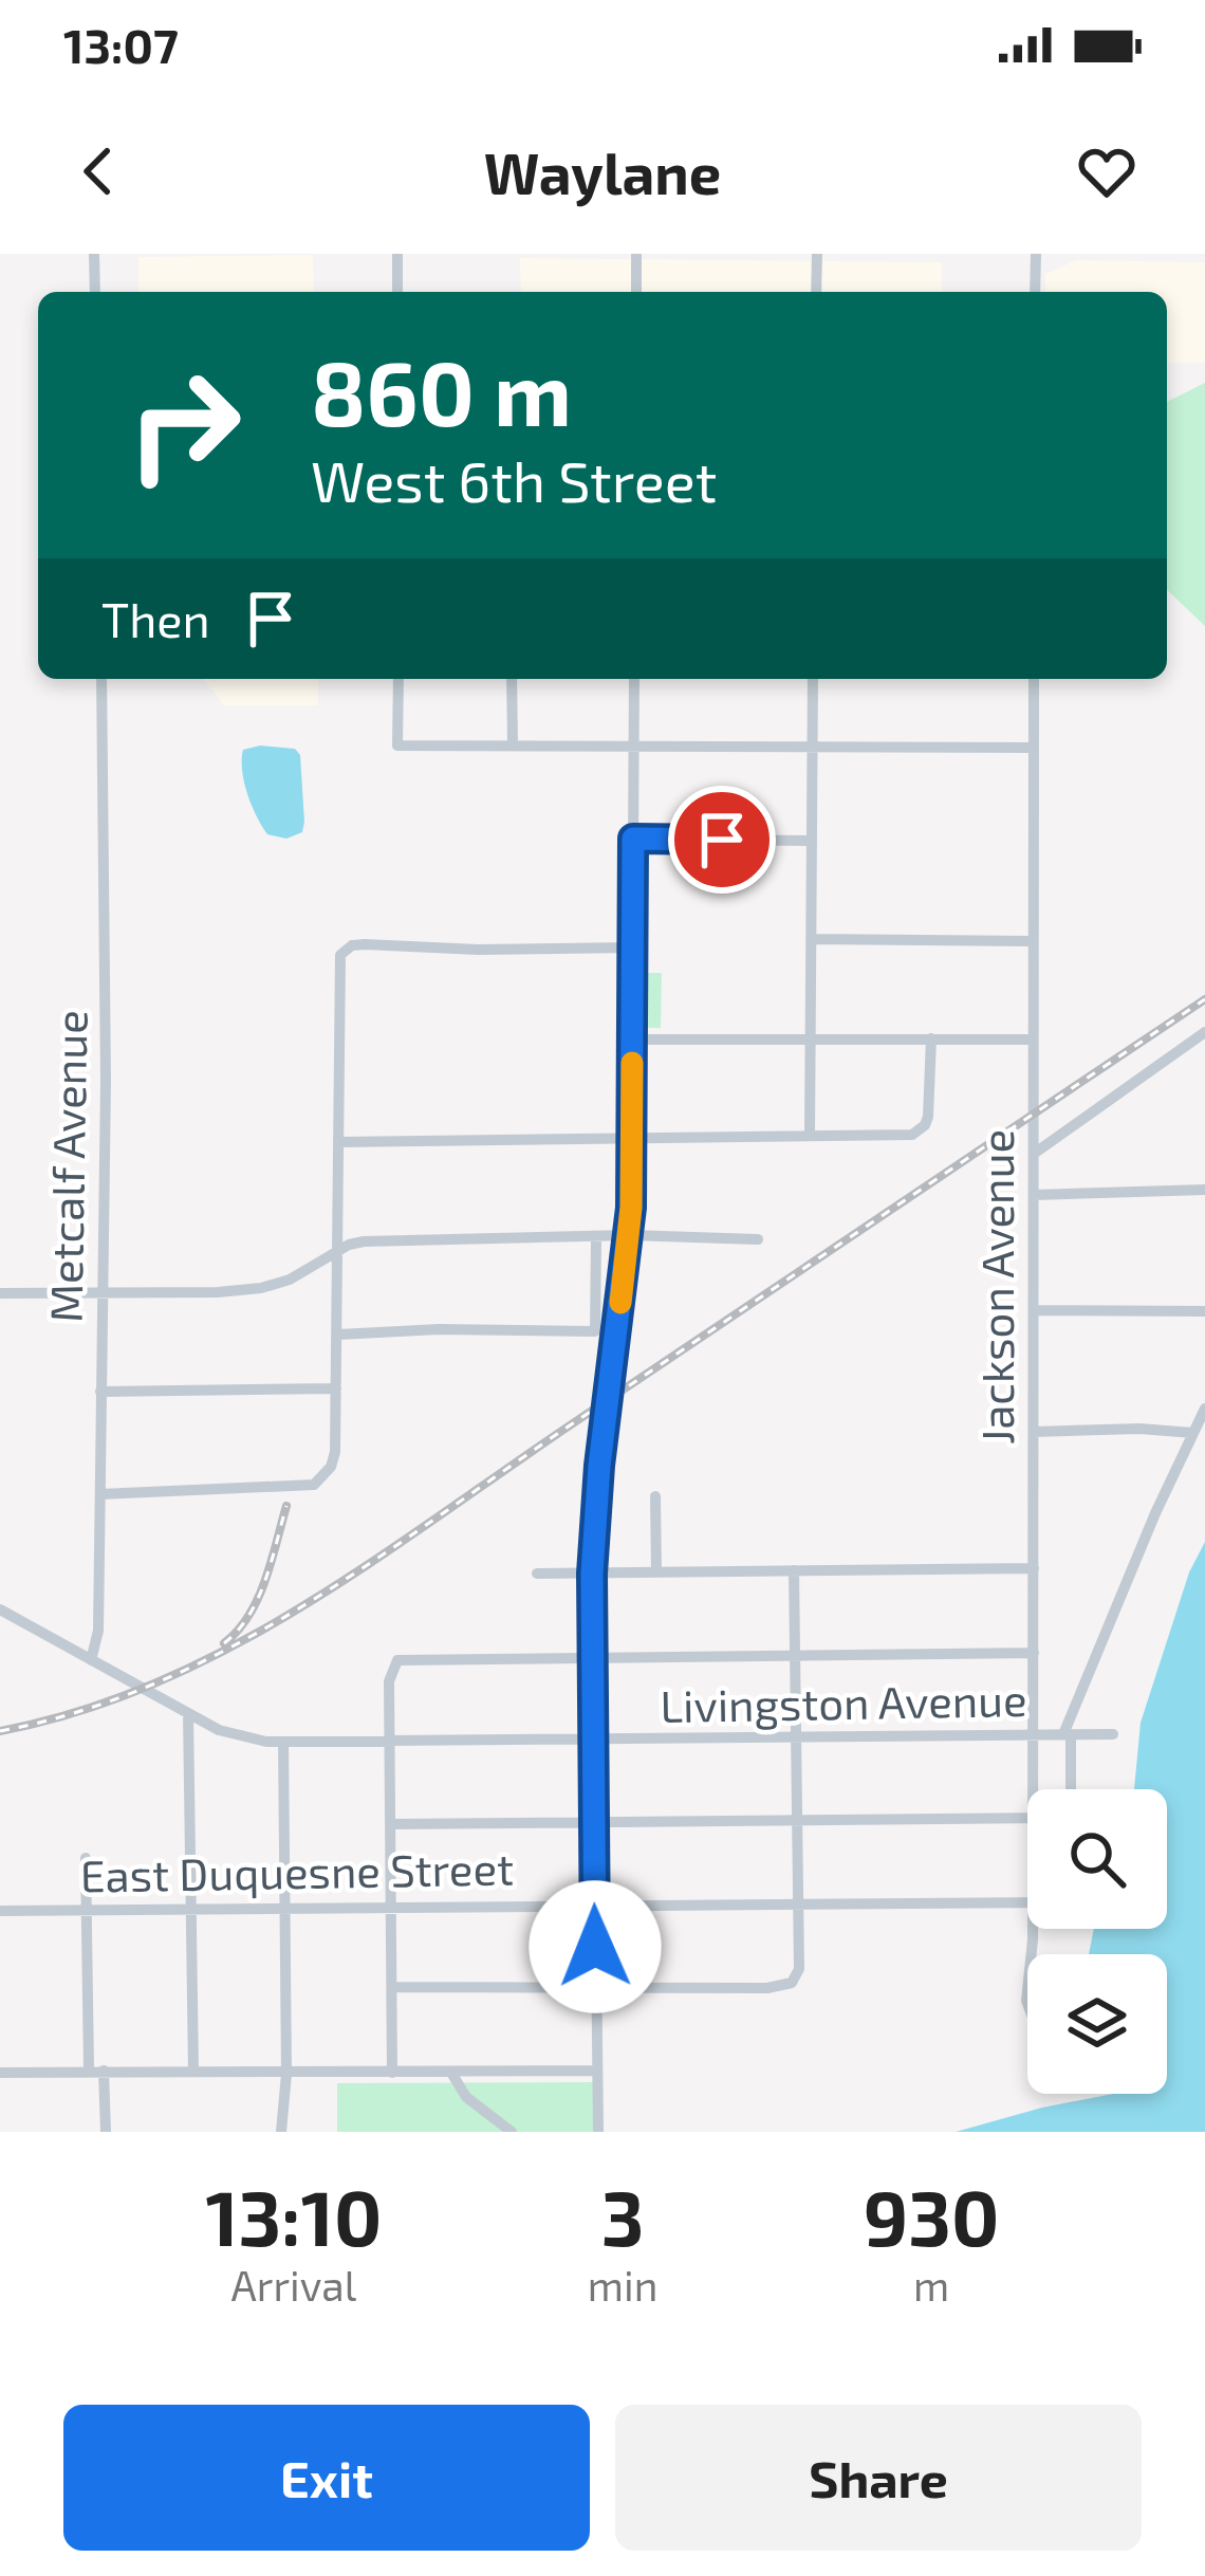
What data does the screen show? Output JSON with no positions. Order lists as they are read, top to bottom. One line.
{"streets":{"street":["Metcalf Avenue","Jackson Avenue","Livingston Avenue","East Duquesne Street"]},"crossings":[["Metcalf Avenue","Livingston Avenue"],["Jackson Avenue","Livingston Avenue"]],"page":{"status":"13:07","header":"Waylane","turn":["860 m","West 6th Street"],"then":"Then","eta":["13:10","Arrival","3","min","930","m"],"buttons":["Exit","Share"]}}
